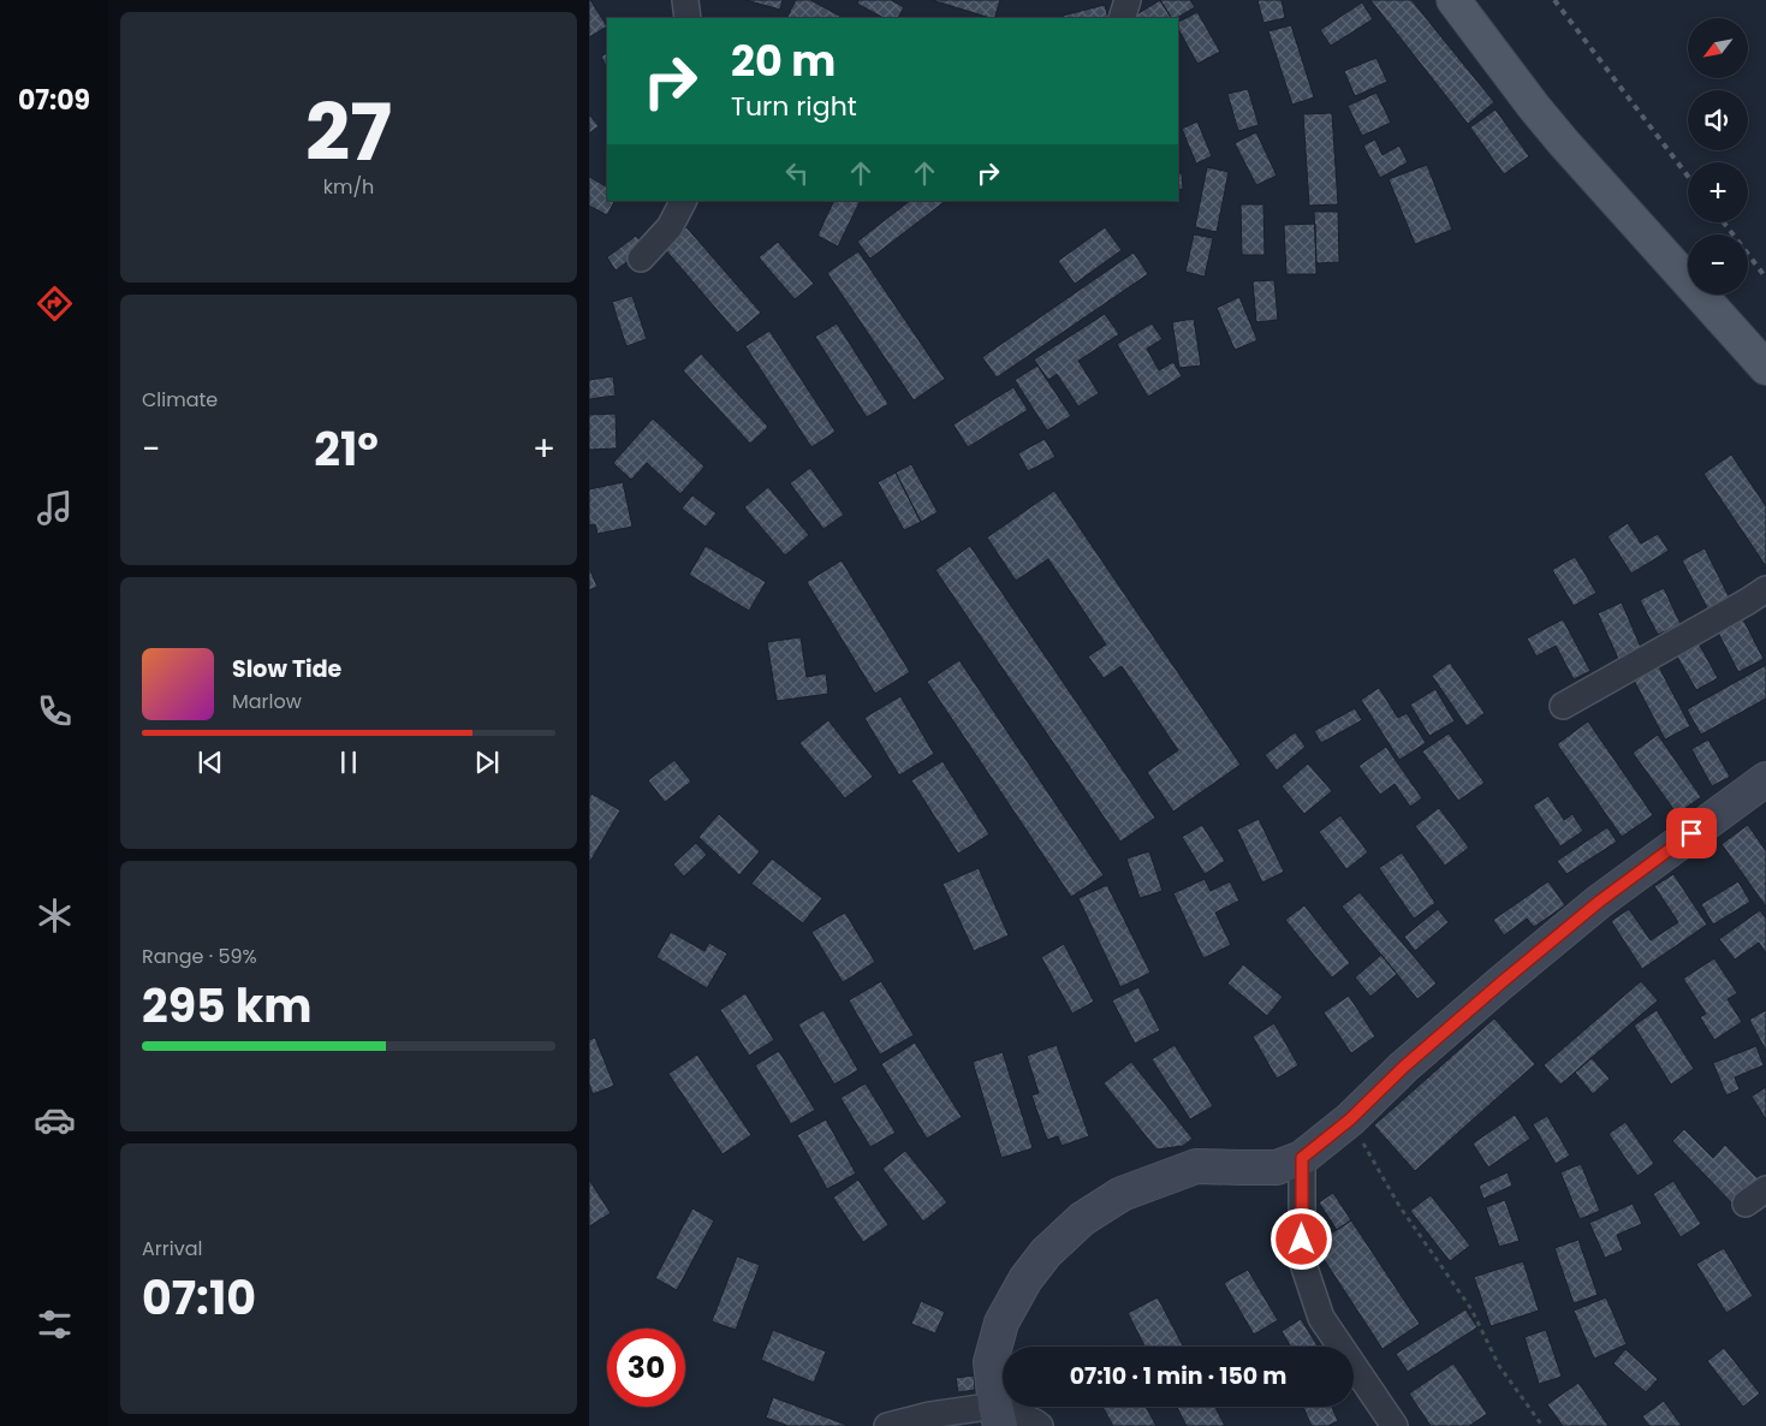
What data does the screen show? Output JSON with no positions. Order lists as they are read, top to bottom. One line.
{"north":"bottom left","page":{"tabs":"07:09","tile":[["27","km/h"],"Climate",["Range · 59%","295 km"],["Arrival","07:10"]],"map_buttons":["+","−"],"turn":["20 m","Turn right"],"heat":["−","21°","+"],"song":["Slow Tide","Marlow"],"limit":"30","trip":"07:10 · 1 min · 150 m"}}
